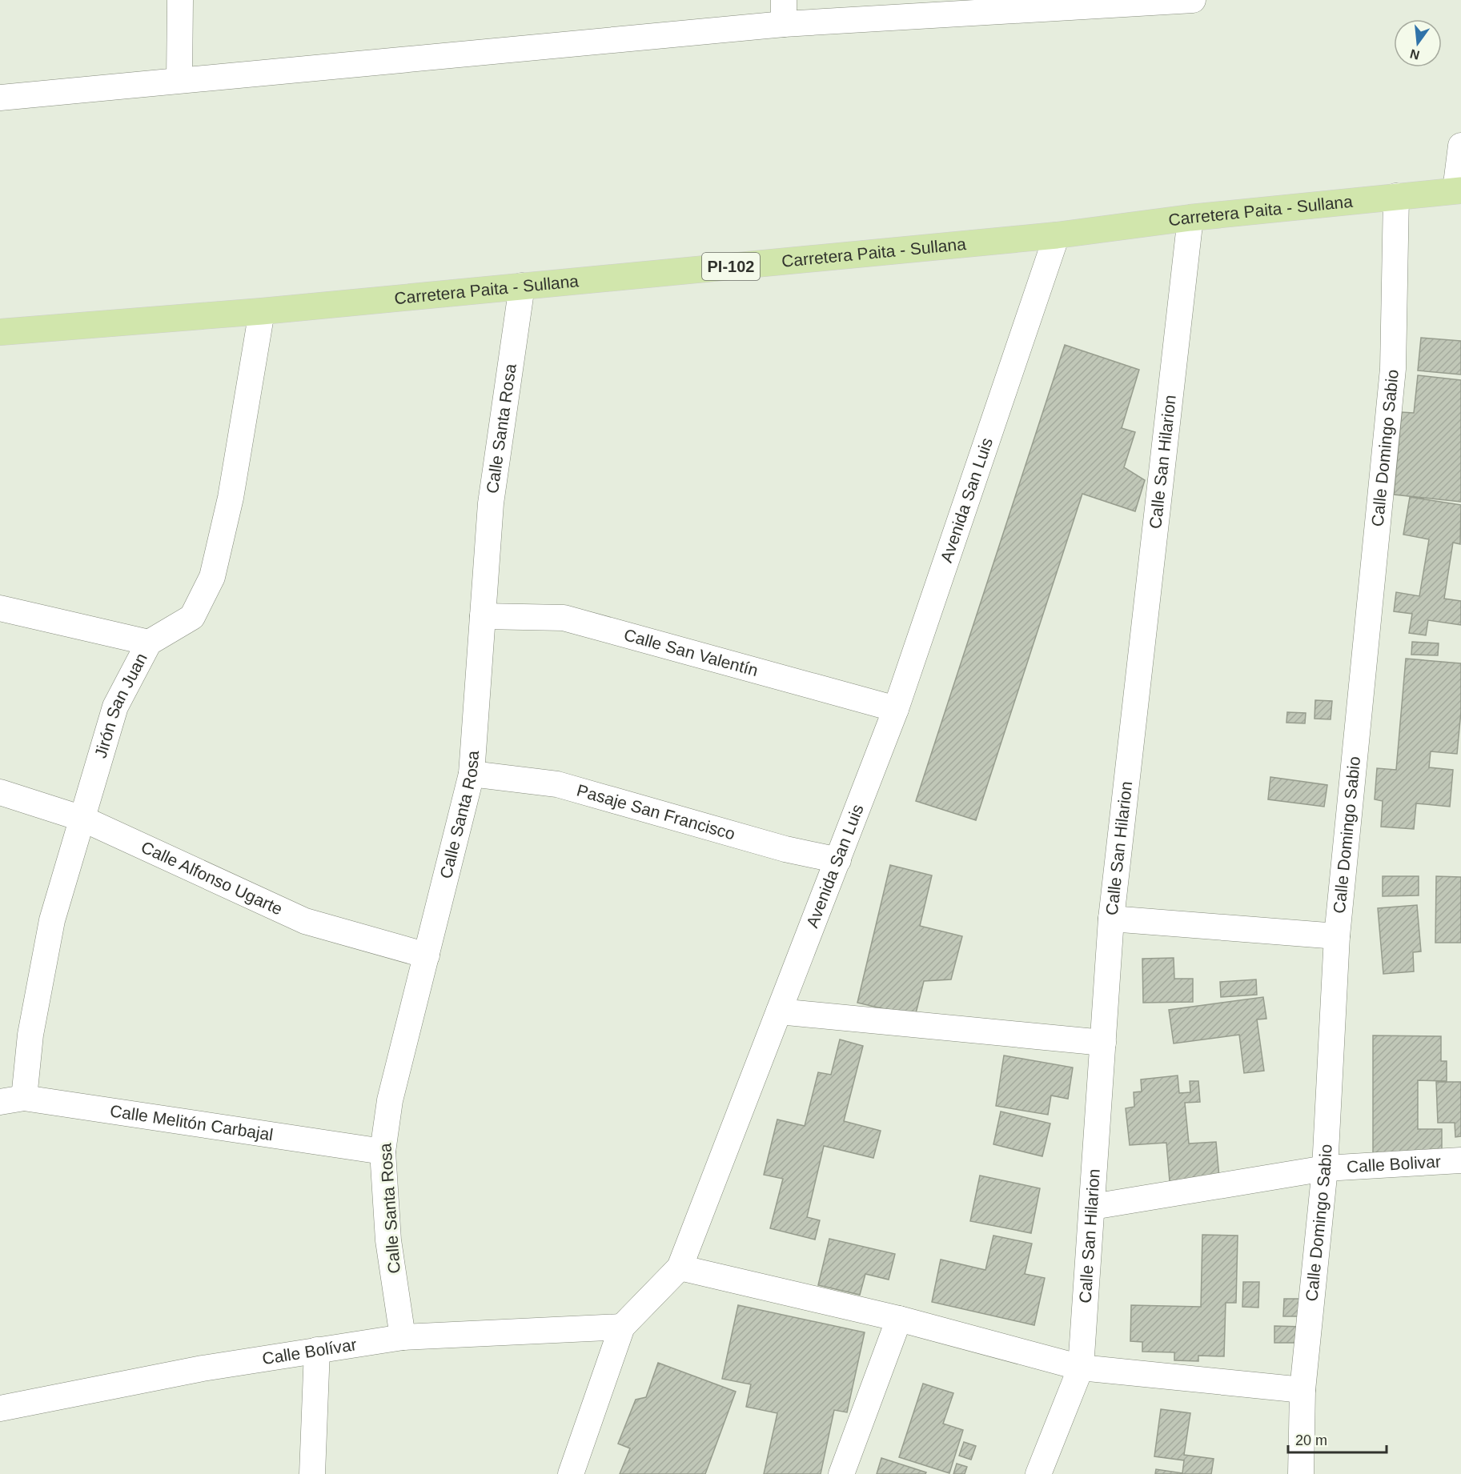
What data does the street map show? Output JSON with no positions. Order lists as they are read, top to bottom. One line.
{"streets":{"main road":["Carretera Paita - Sullana","PI-102"],"street":["Calle Santa Rosa","Calle Domingo Sabio","Calle San Hilarion","Avenida San Luis","Calle San Valentín","Jirón San Juan","Pasaje San Francisco","Calle Alfonso Ugarte","Calle Melitón Carbajal","Calle Bolivar","Calle Bolívar"]},"crossings":[["Carretera Paita - Sullana","Calle Santa Rosa"],["Carretera Paita - Sullana","Calle Domingo Sabio"],["Carretera Paita - Sullana","Calle San Hilarion"],["Carretera Paita - Sullana","Avenida San Luis"],["Carretera Paita - Sullana","Jirón San Juan"],["Calle Santa Rosa","Calle San Valentín"],["Calle Santa Rosa","Pasaje San Francisco"],["Calle Santa Rosa","Calle Alfonso Ugarte"],["Calle Santa Rosa","Calle Melitón Carbajal"],["Calle Santa Rosa","Calle Bolívar"],["Calle Domingo Sabio","Calle Bolivar"],["Calle San Hilarion","Calle Bolivar"],["Avenida San Luis","Calle San Valentín"],["Avenida San Luis","Pasaje San Francisco"],["Avenida San Luis","Calle Bolívar"],["Jirón San Juan","Calle Alfonso Ugarte"],["Jirón San Juan","Calle Melitón Carbajal"]],"scale_bar":"20 m","north":"bottom"}
